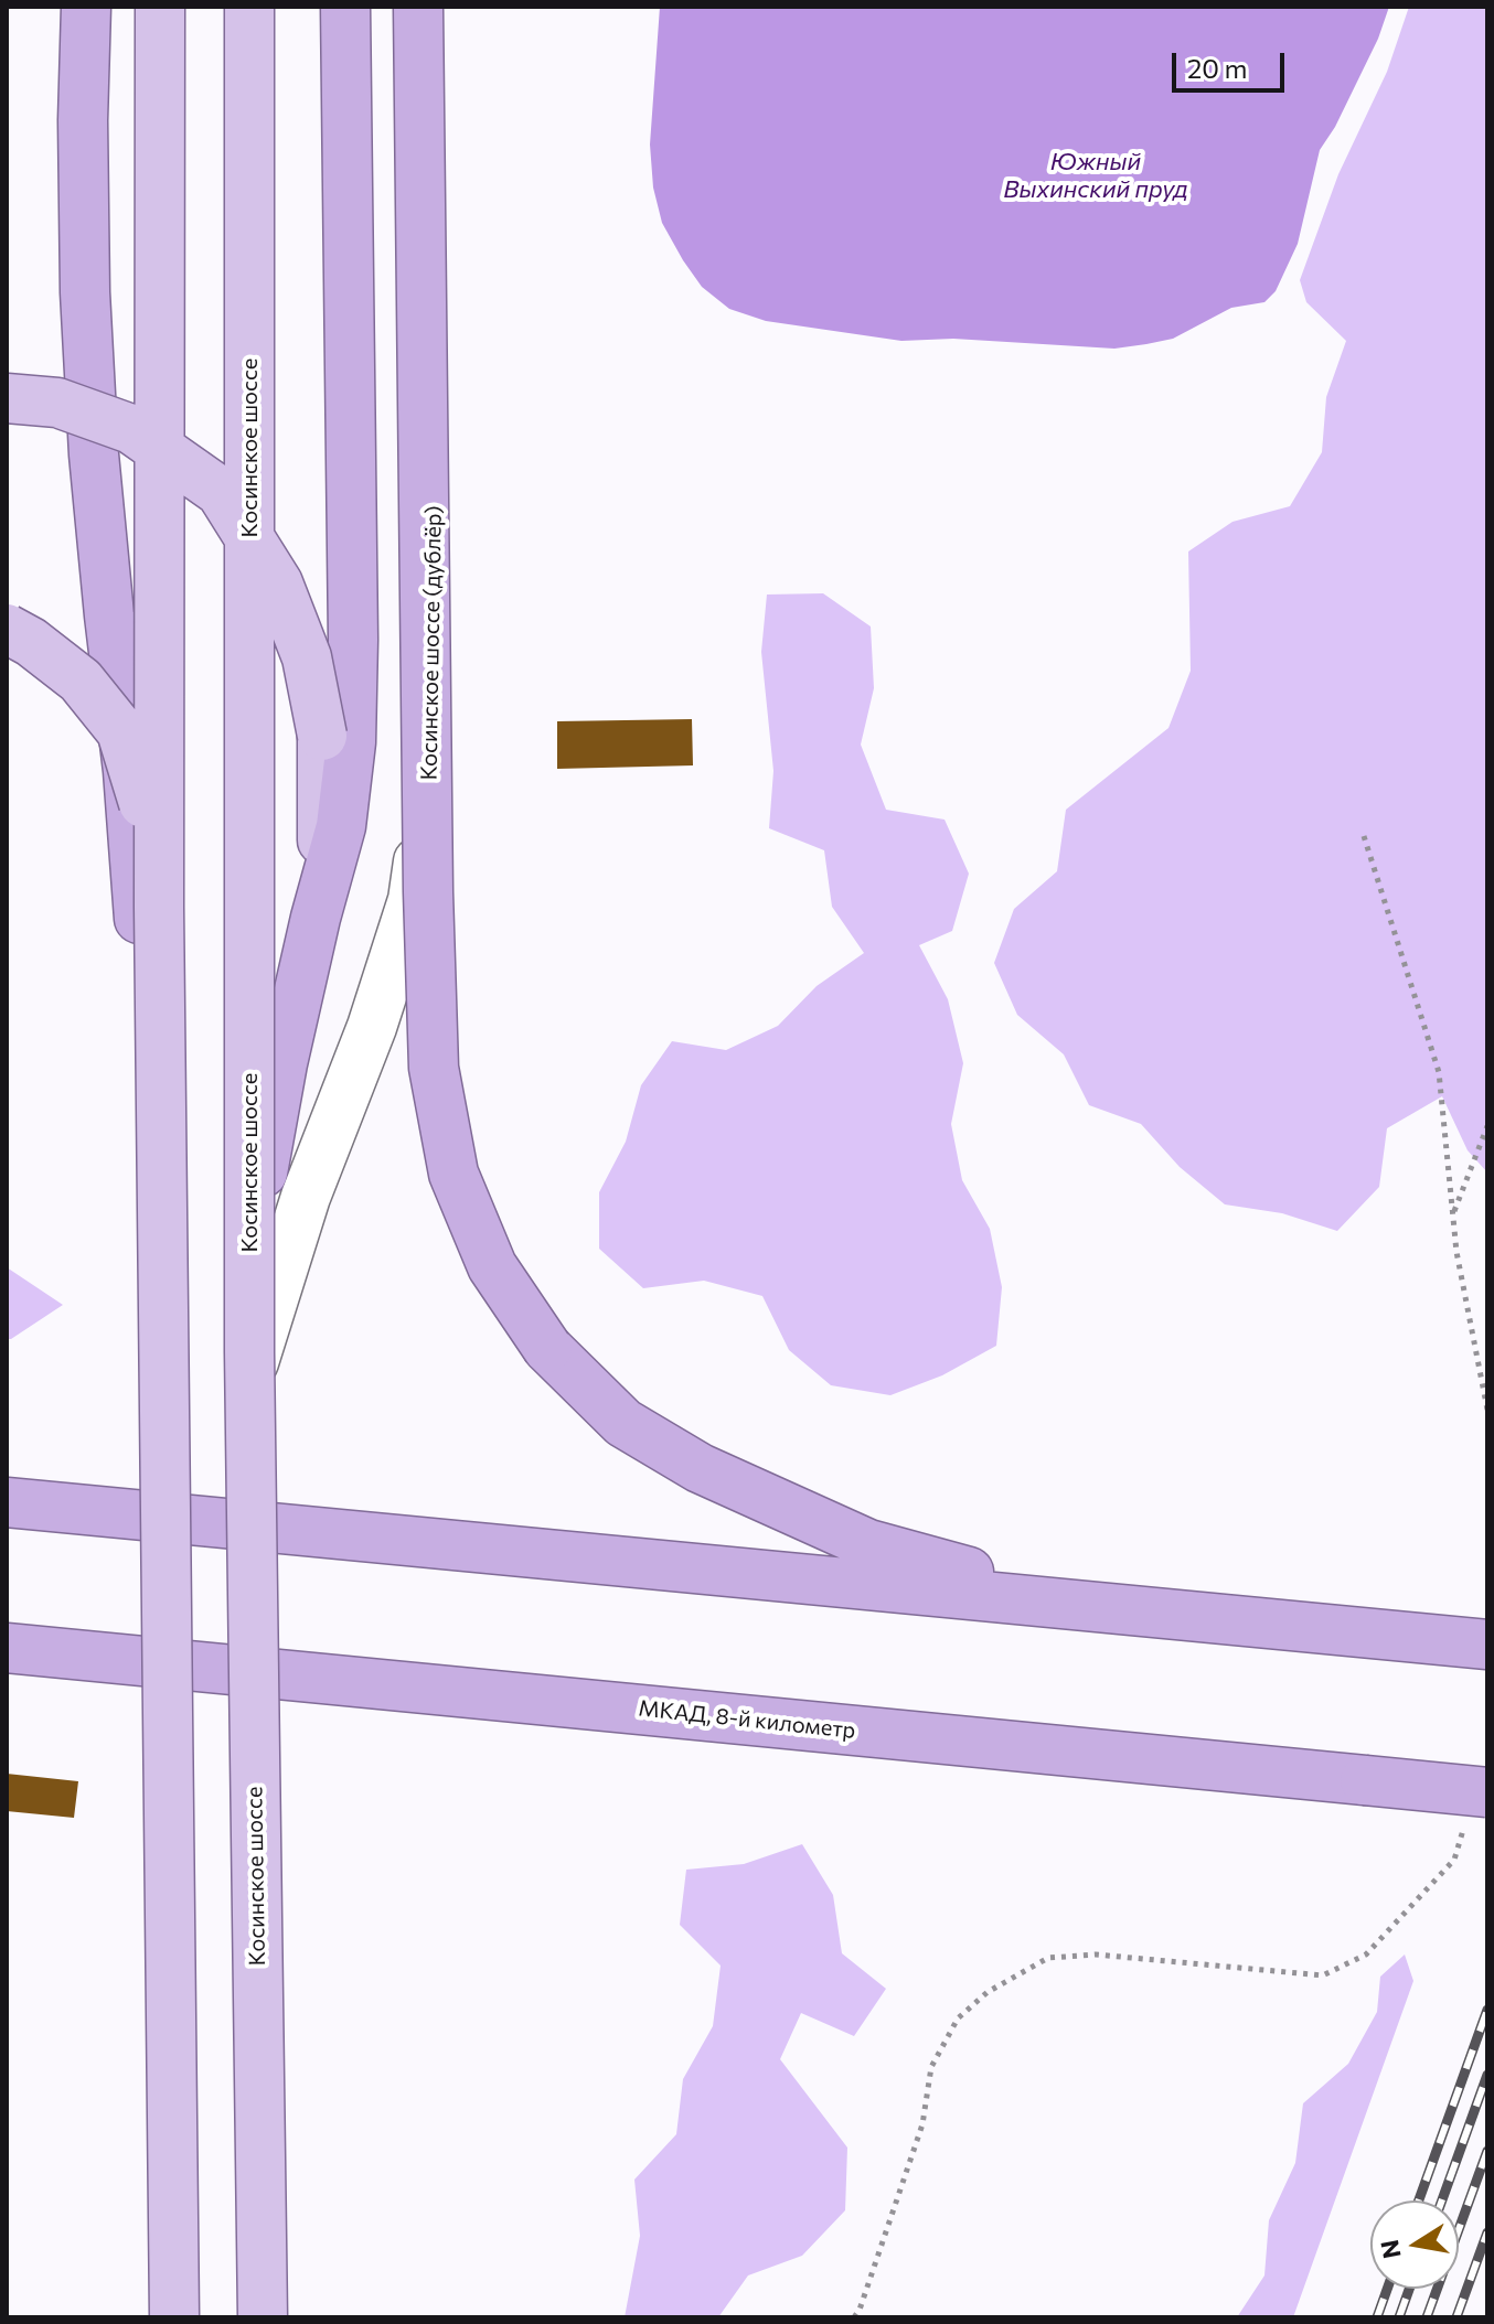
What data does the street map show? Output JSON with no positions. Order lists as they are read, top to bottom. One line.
{"streets":{"highway":["МКАД, 8-й километр"],"main road":["Косинское шоссе","Косинское шоссе (дублёр)"]},"water":["Южный Выхинский пруд"],"scale_bar":"20 m","north":"left"}
